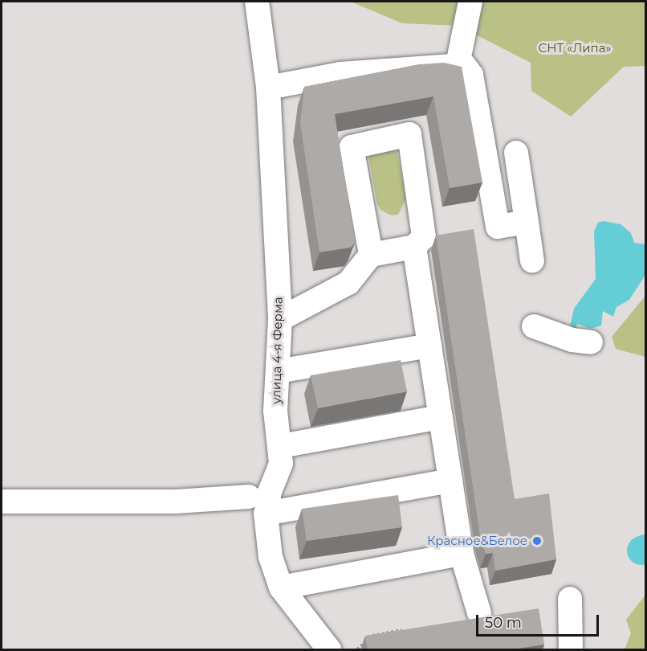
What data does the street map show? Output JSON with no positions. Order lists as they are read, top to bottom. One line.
{"streets":{"street":["улица 4-я Ферма"]},"parks":["СНТ «Липа»"],"places":["Красное&Белое"],"scale_bar":"50 m"}
